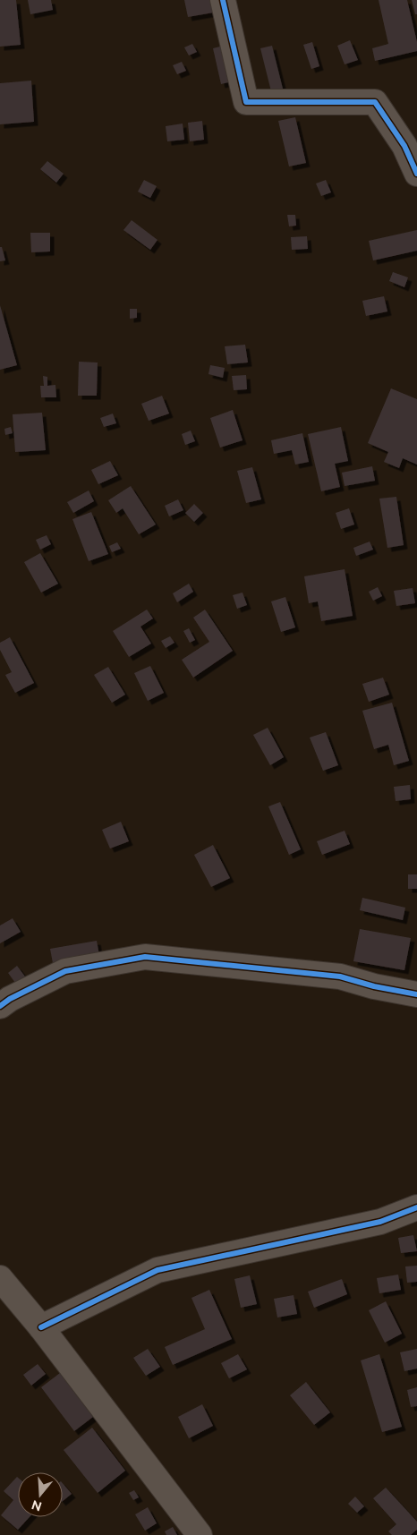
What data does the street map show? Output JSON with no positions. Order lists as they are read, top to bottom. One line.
{"north":"bottom"}
